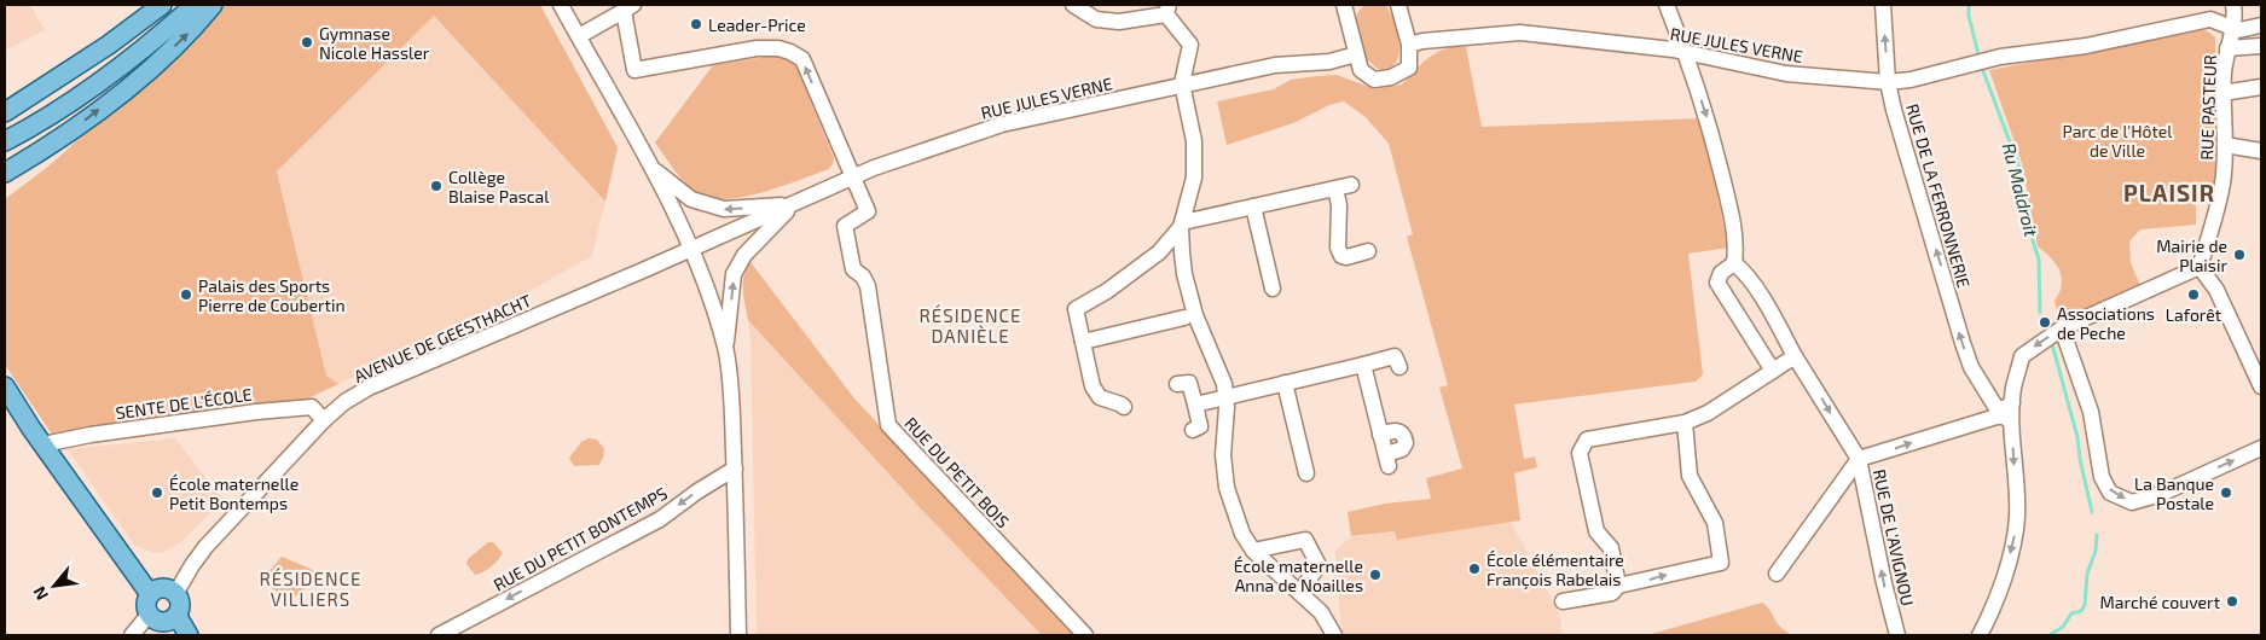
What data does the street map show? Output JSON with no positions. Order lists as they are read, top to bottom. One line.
{"streets":{"street":["RUE JULES VERNE","RUE PASTEUR","RUE DE LA FERRONNERIE","AVENUE DE GEESTHACHT","SENTE DE L'ÉCOLE","RUE DU PETIT BOIS","RUE DE L'AVIGNOU","RUE DU PETIT BONTEMPS"]},"crossings":[["RUE JULES VERNE","RUE PASTEUR"],["RUE JULES VERNE","RUE DE LA FERRONNERIE"],["RUE JULES VERNE","AVENUE DE GEESTHACHT"],["RUE JULES VERNE","RUE DU PETIT BOIS"],["AVENUE DE GEESTHACHT","SENTE DE L'ÉCOLE"]],"one_way":["RUE DE LA FERRONNERIE","RUE DU PETIT BONTEMPS"],"districts":["PLAISIR","RÉSIDENCE DANIÈLE","RÉSIDENCE VILLIERS"],"water":["Ru Maldroit"],"parks":["Parc de l'Hôtel de Ville"],"places":["Leader-Price","Gymnase Nicole Hassler","Collège Blaise Pascal","Mairie de Plaisir","Palais des Sports Pierre de Coubertin","Laforêt","Associations de Peche","École maternelle Petit Bontemps","La Banque Postale","École élémentaire François Rabelais","École maternelle Anna de Noailles","Marché couvert"],"north":"bottom left"}
